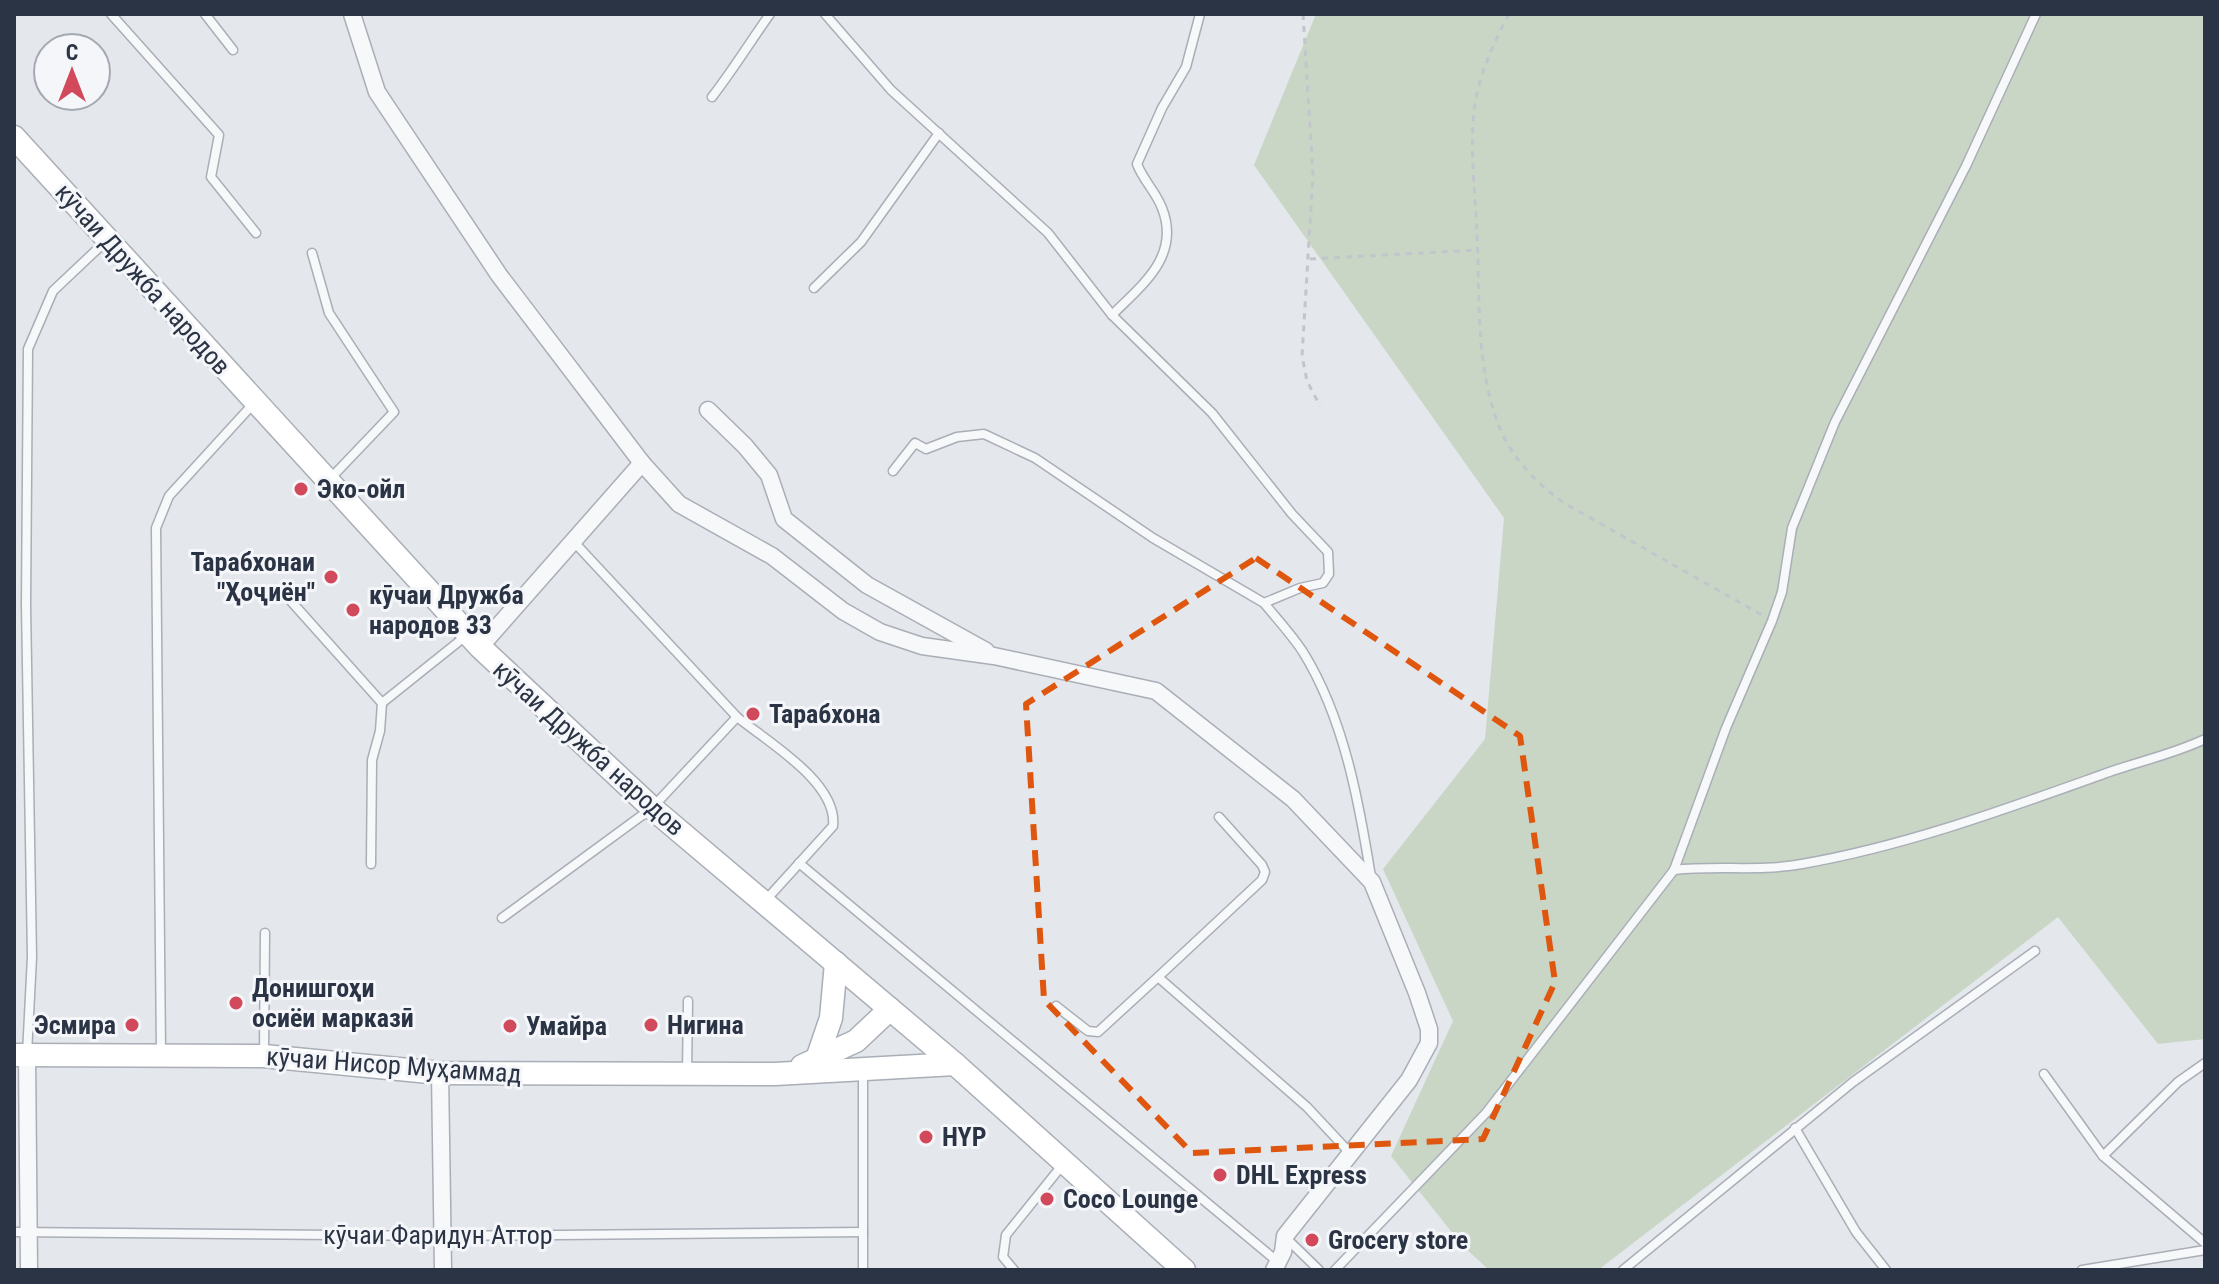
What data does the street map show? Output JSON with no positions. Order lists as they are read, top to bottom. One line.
{"streets":{"main road":["кӯчаи Дружба народов","кӯчаи Нисор Муҳаммад"],"lane":["кӯчаи Фаридун Аттор"]},"crossings":[["кӯчаи Дружба народов","кӯчаи Нисор Муҳаммад"]],"places":["Эко-ойл","Тарабхонаи \"Ҳоҷиён\"","кӯчаи Дружба народов 33","Тарабхона","Донишгоҳи осиёи марказӣ","Эсмира","Нигина","Умайра","HYP","DHL Express","Coco Lounge","Grocery store"],"north":"top"}
